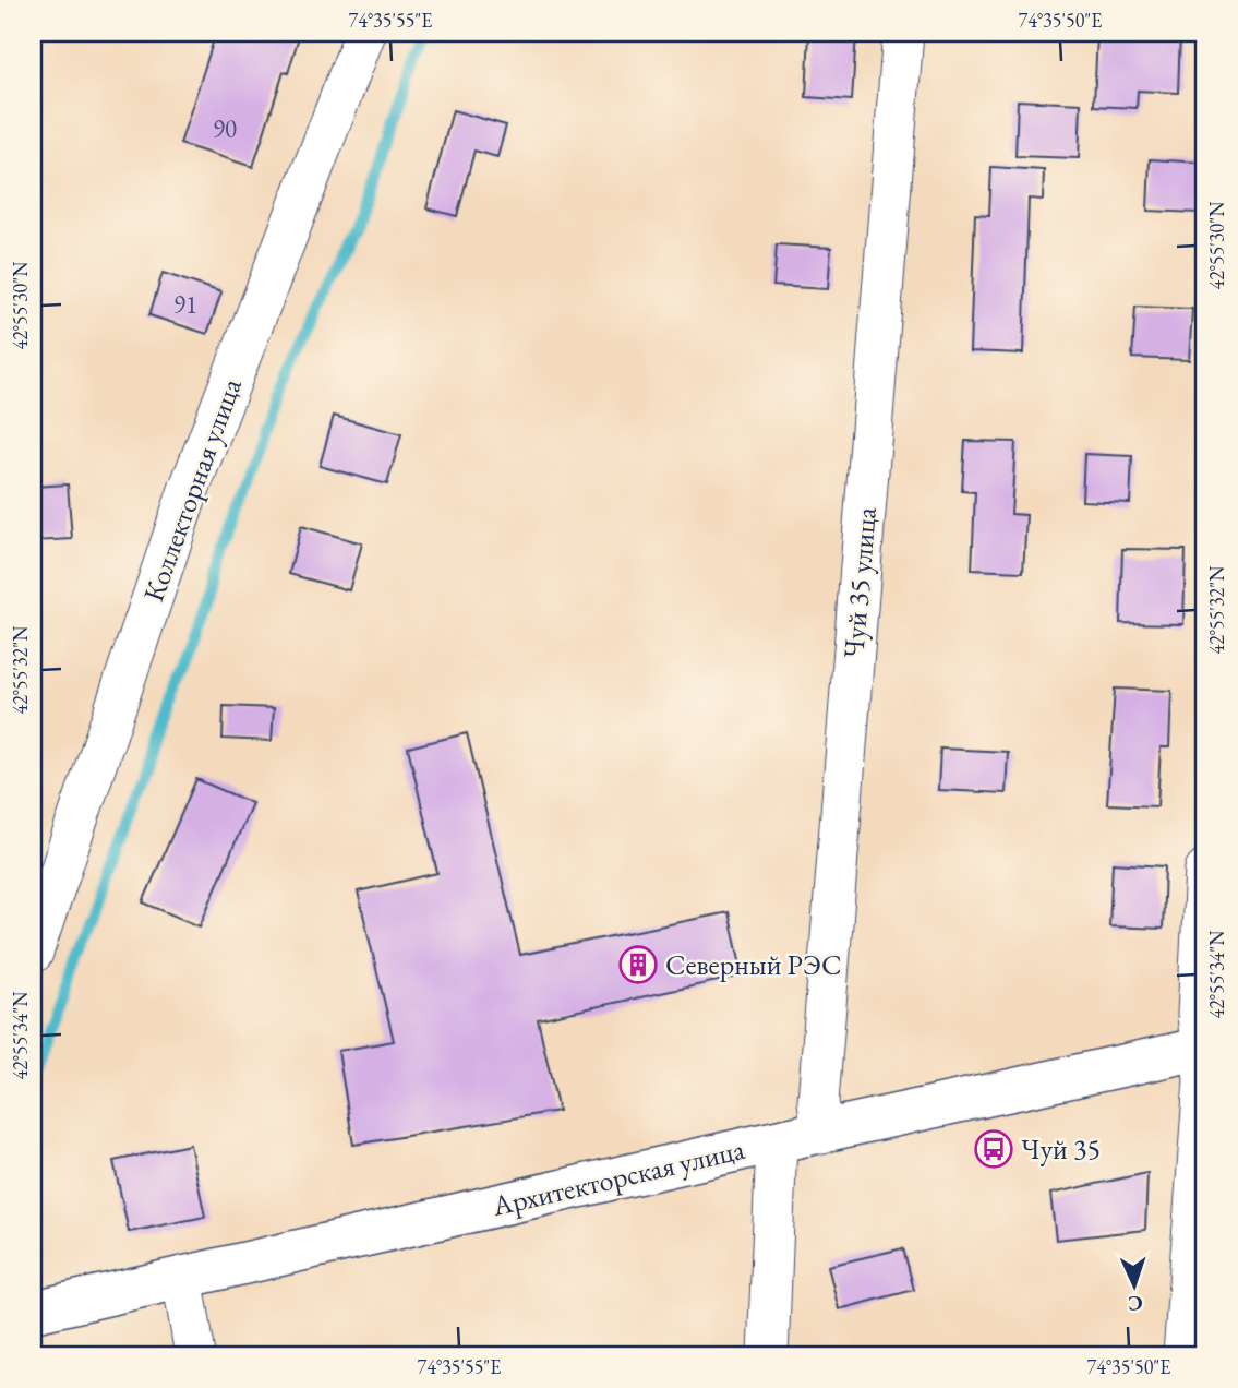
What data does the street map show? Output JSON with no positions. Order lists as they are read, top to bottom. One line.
{"streets":{"street":["Коллекторная улица","Чуй 35 улица","Архитекторская улица"]},"crossings":[["Чуй 35 улица","Архитекторская улица"]],"places":{"building":["Северный РЭС"],"bus stop":["Чуй 35"]},"house_numbers":["90","91"],"north":"bottom","coordinates":["74°35'55\"E","74°35'50\"E","42°55'30\"N","42°55'32\"N","42°55'34\"N"]}
